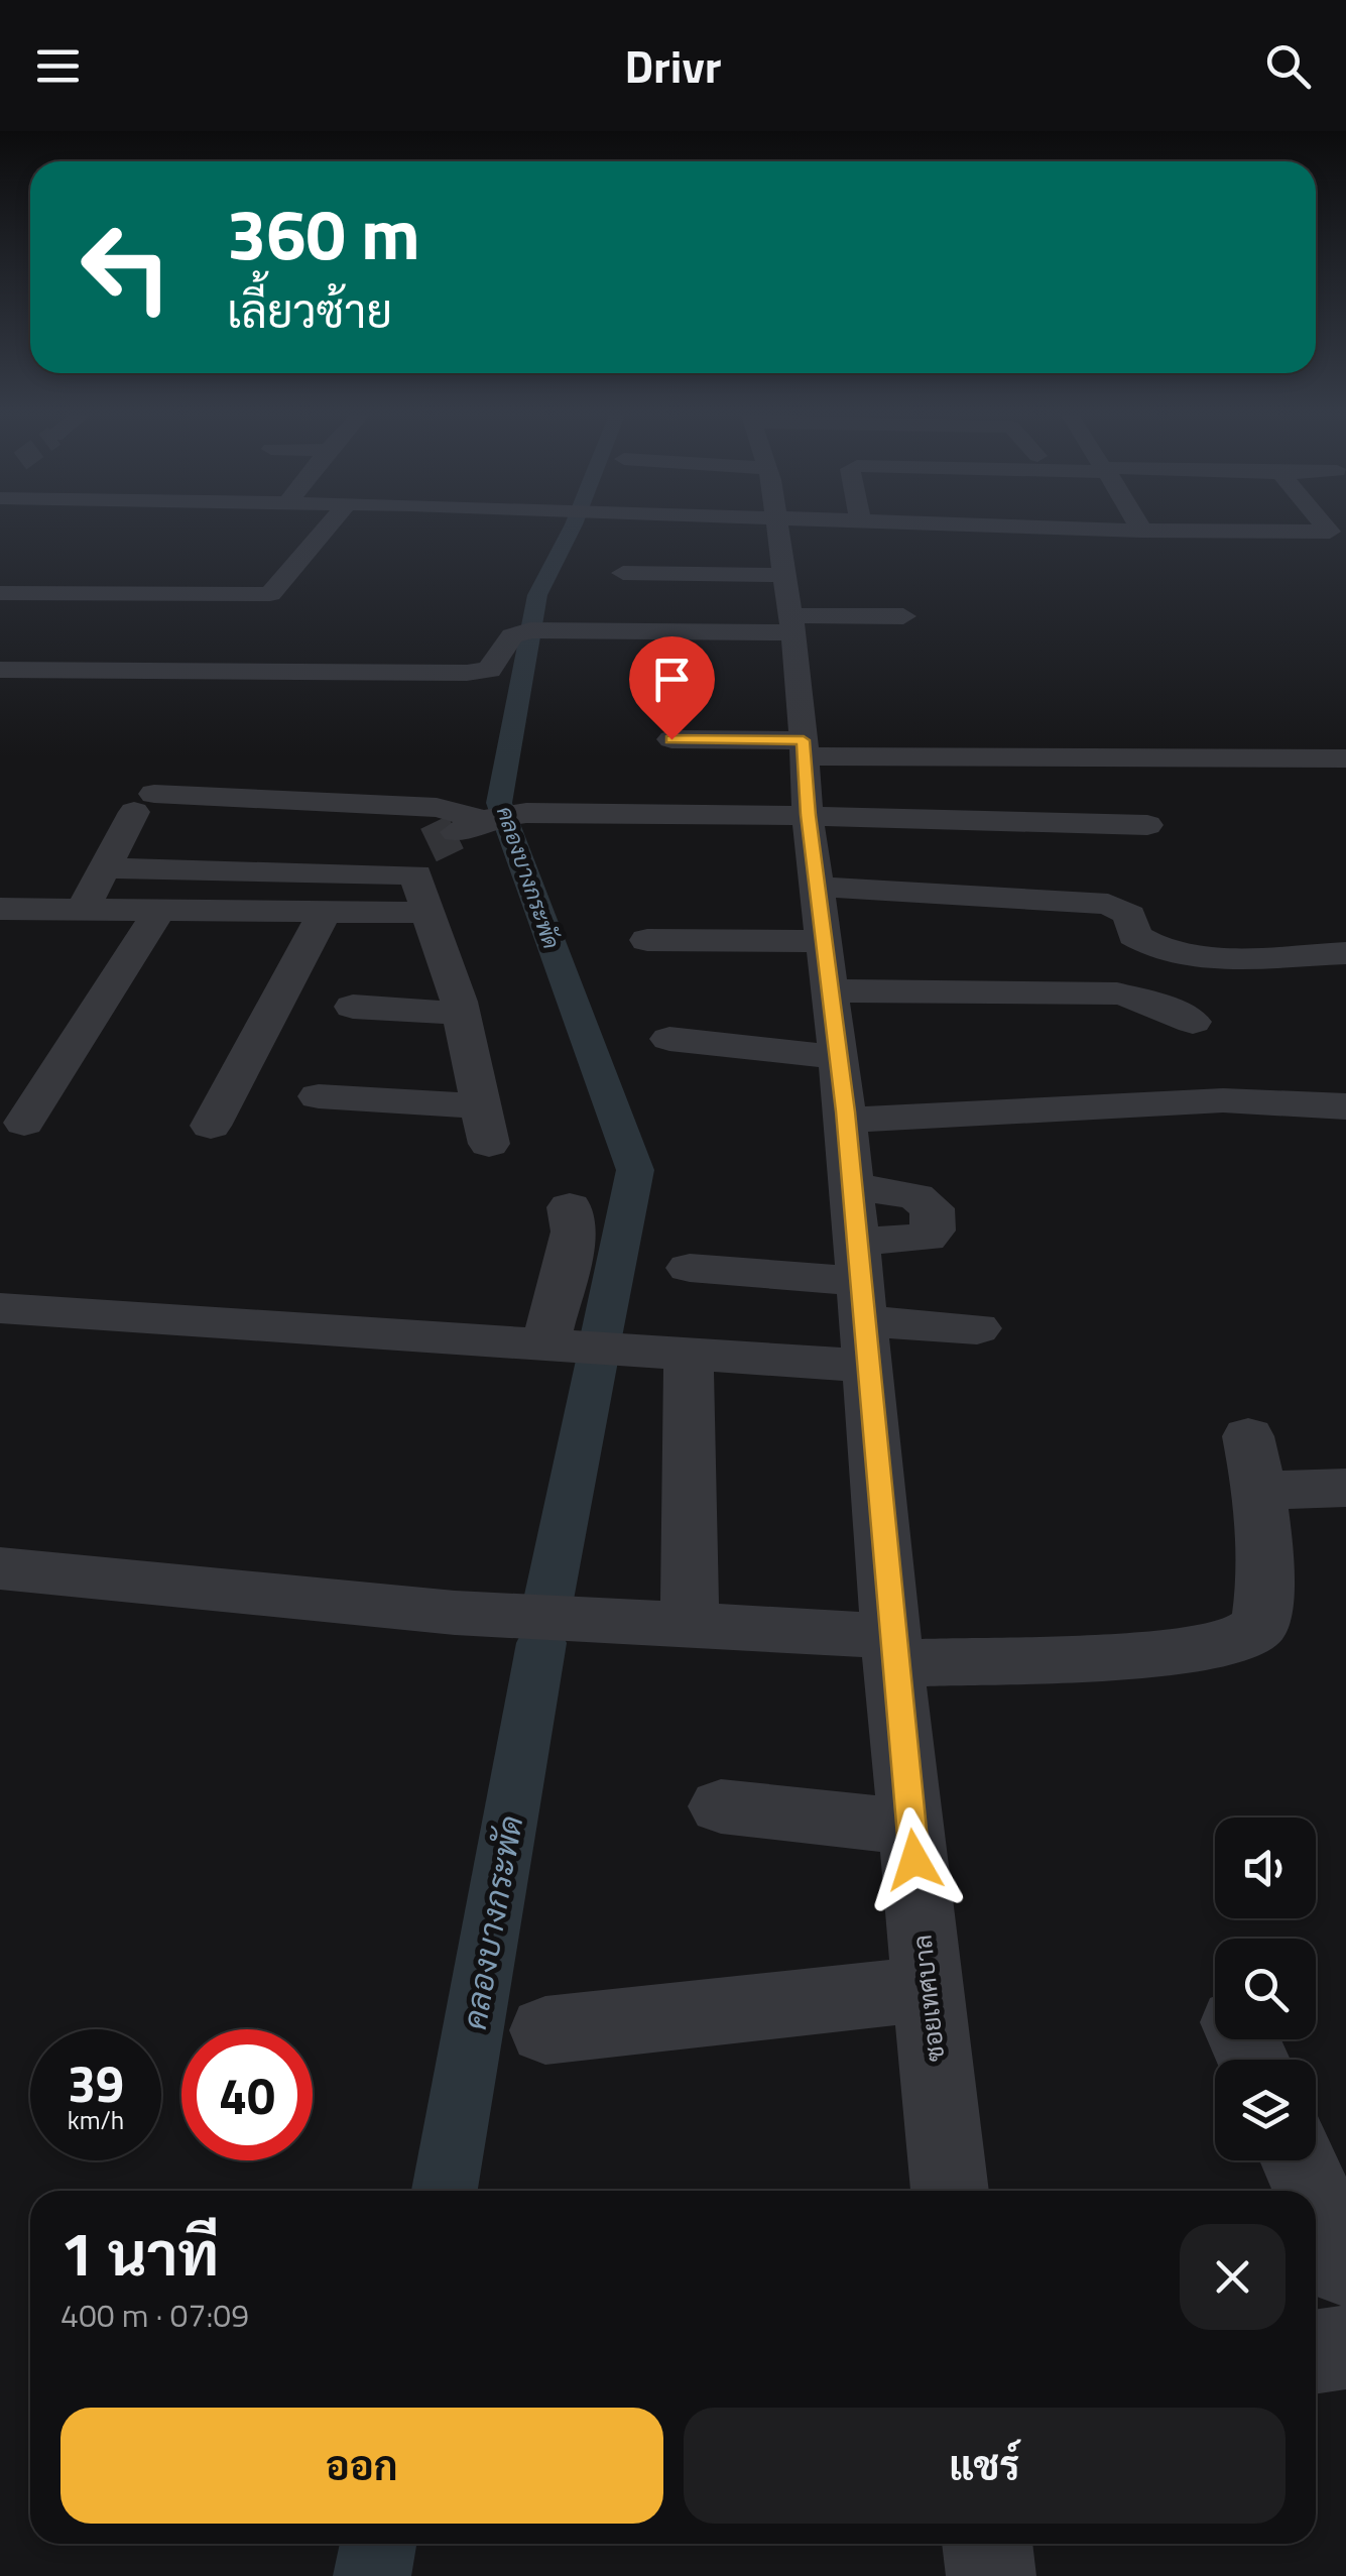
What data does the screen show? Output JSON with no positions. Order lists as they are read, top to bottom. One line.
{"streets":{"street":["ซอยเทศบาล"]},"water":["คลองบางกระพัด"],"page":{"header":"Drivr","turn":["360 m","เลี้ยวซ้าย"],"speed":"39 km/h","limit":"40","heading":["1 นาที","400 m · 07:09"],"buttons":["ออก","แชร์"]}}
